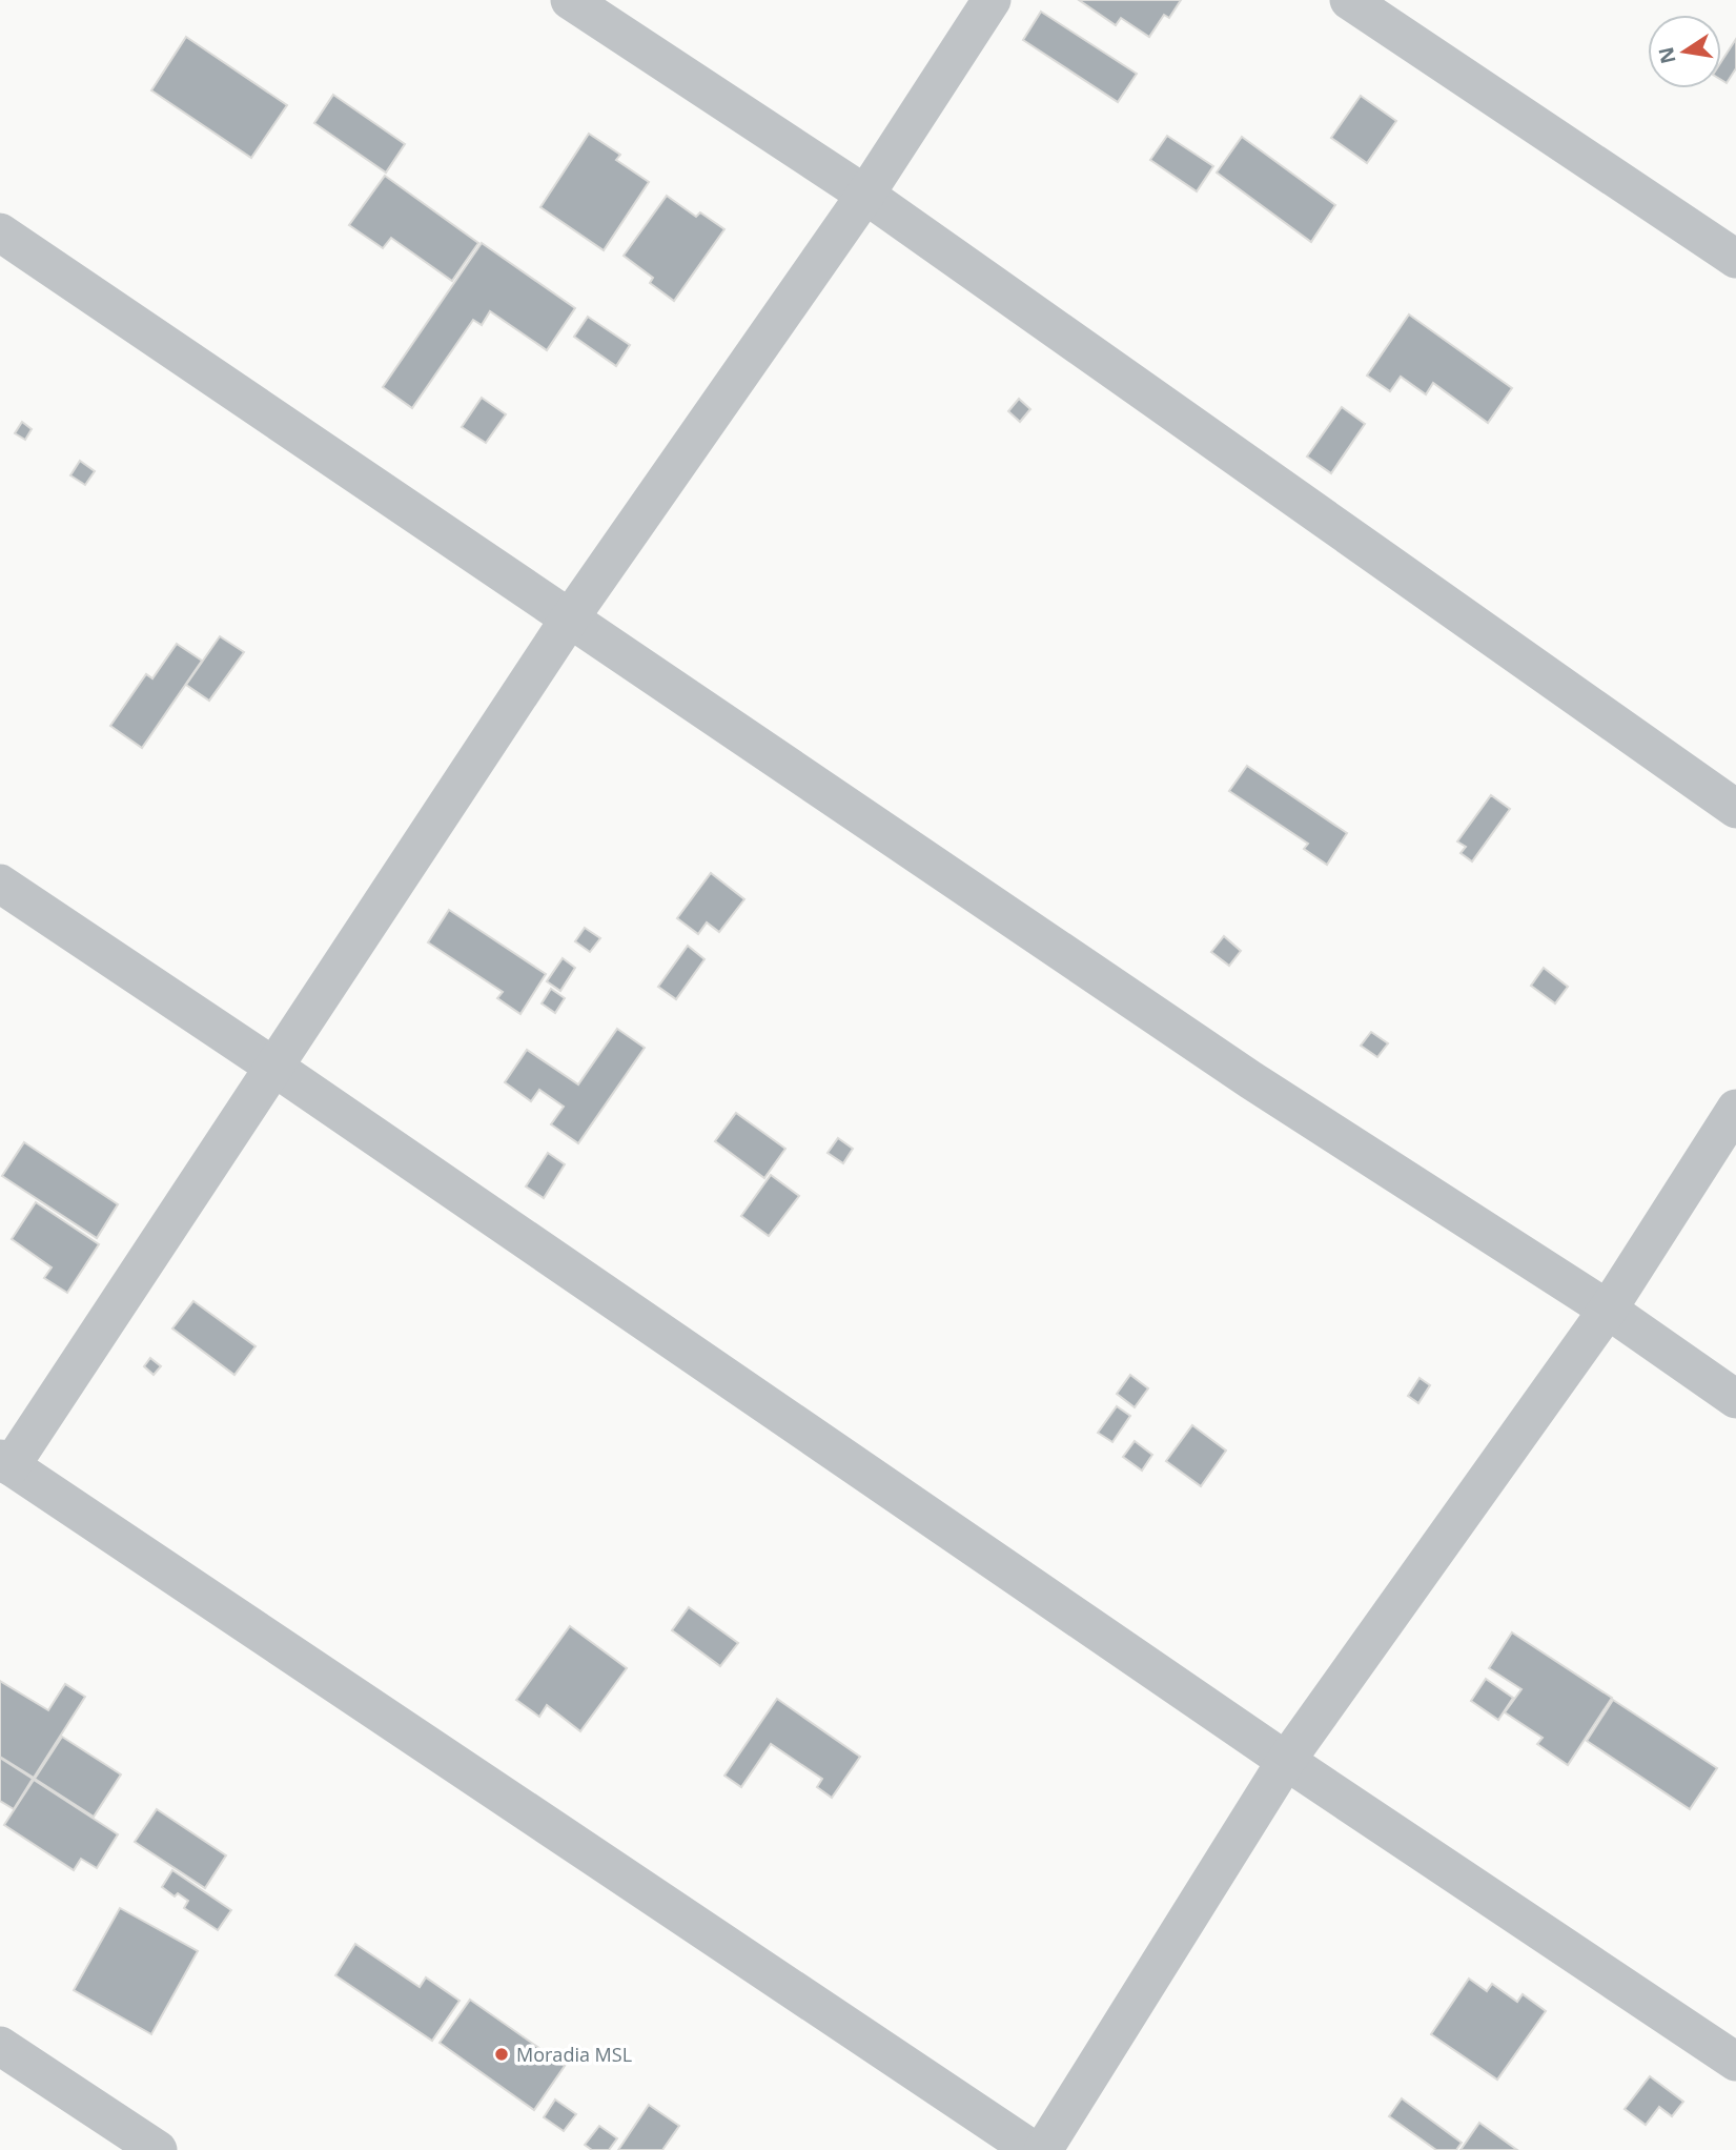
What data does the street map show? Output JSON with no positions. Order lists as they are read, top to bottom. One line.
{"places":["Moradia MSL"],"north":"left"}
